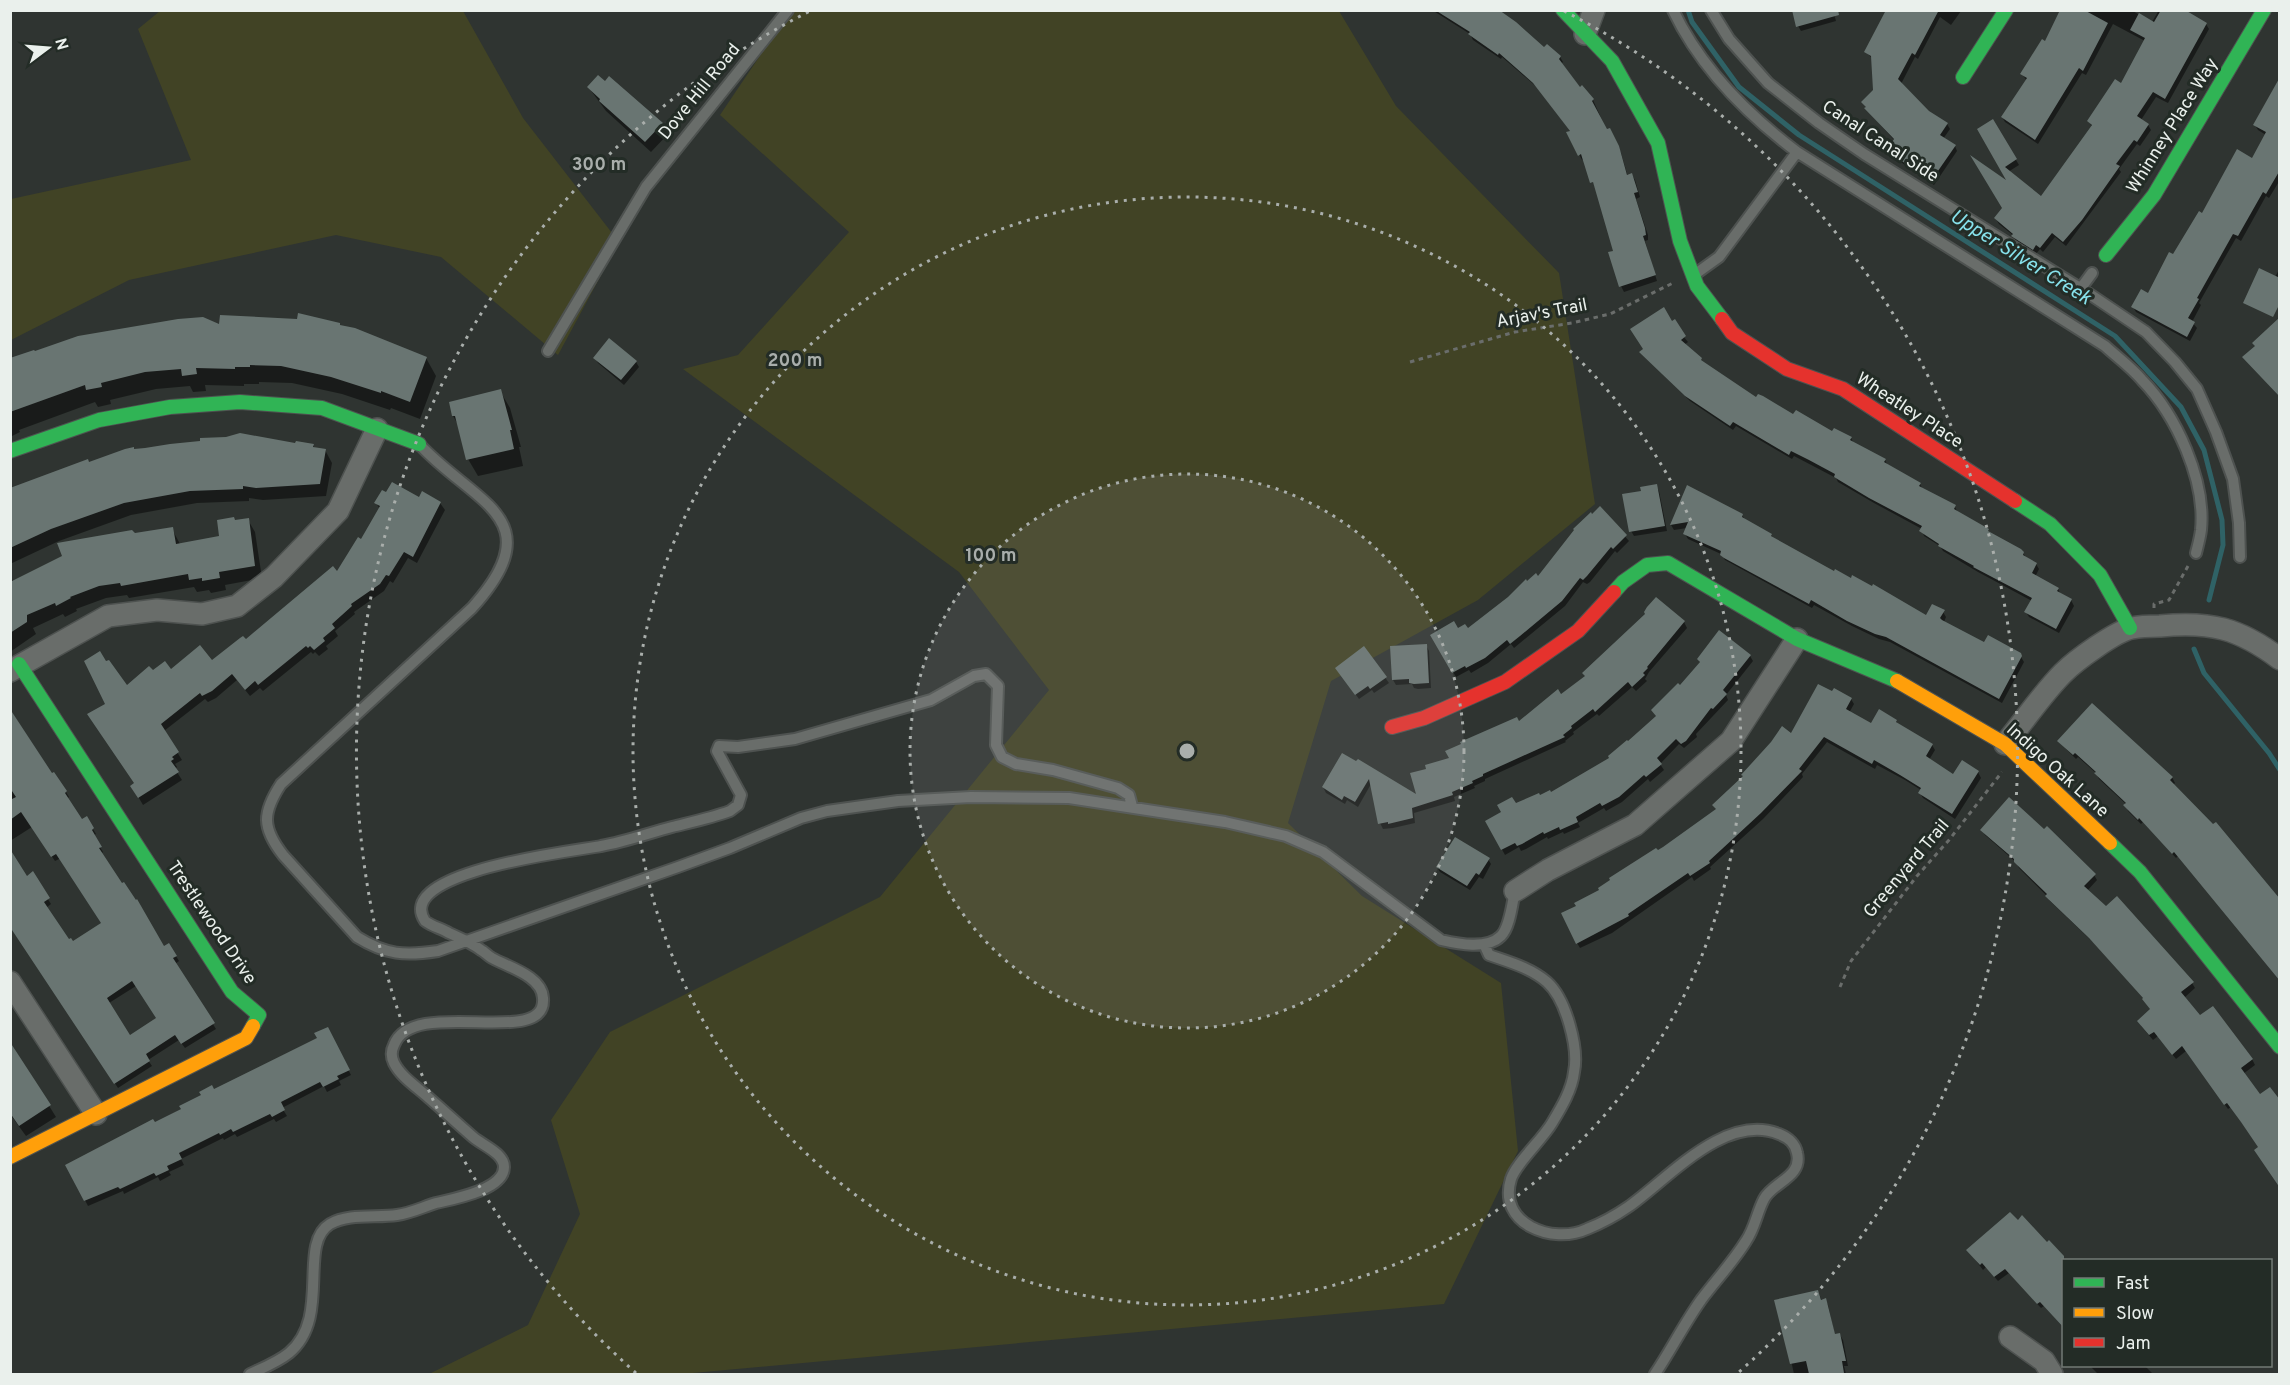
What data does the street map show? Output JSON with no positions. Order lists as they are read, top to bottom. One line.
{"streets":{"street":["Whinney Place Way","Wheatley Place","Indigo Oak Lane","Trestlewood Drive"],"lane":["Dove Hill Road","Canal Canal Side"],"path":["Arjav's Trail","Greenyard Trail"]},"water":["Upper Silver Creek"],"legend":["Fast","Slow","Jam"],"north":"right","rings":["300 m","200 m","100 m"]}
